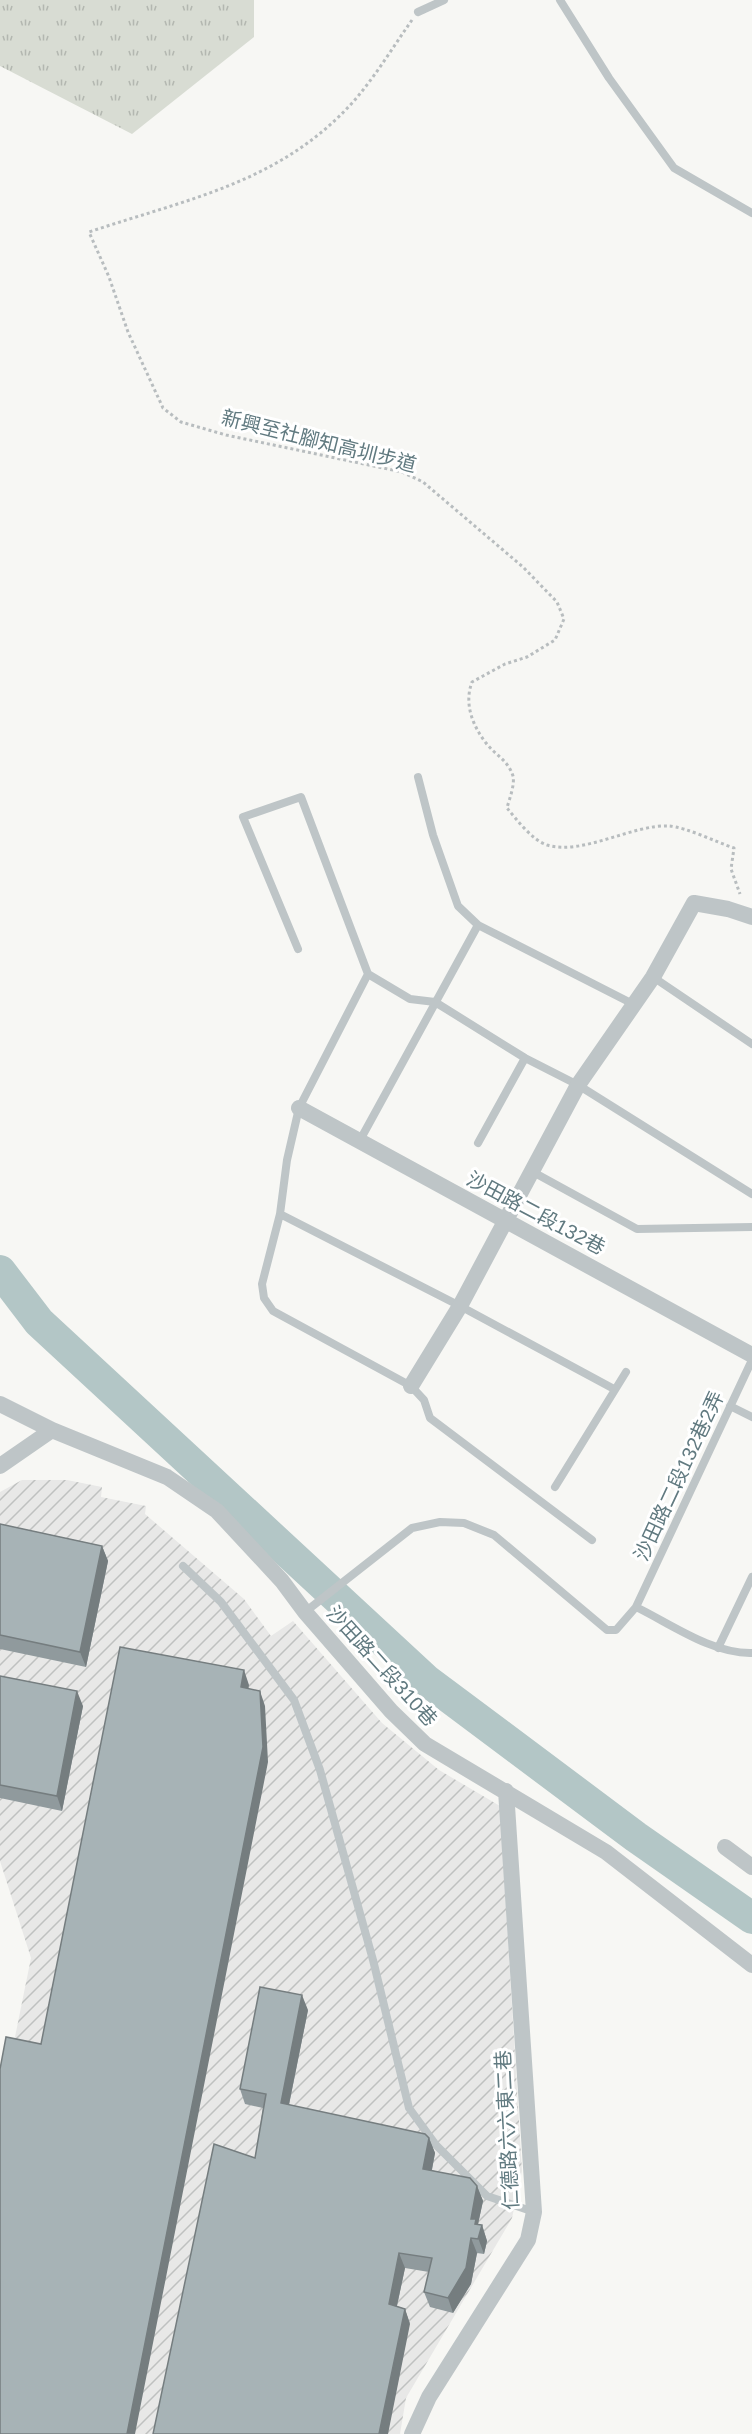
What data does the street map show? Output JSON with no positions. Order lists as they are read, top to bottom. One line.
{"streets":{"street":["沙田路二段132巷","沙田路二段310巷","仁德路六六東二巷"],"lane":["沙田路二段132巷2弄"],"path":["新興至社腳知高圳步道"]},"crossings":[["沙田路二段132巷2弄","沙田路二段310巷"],["沙田路二段310巷","仁德路六六東二巷"]]}
